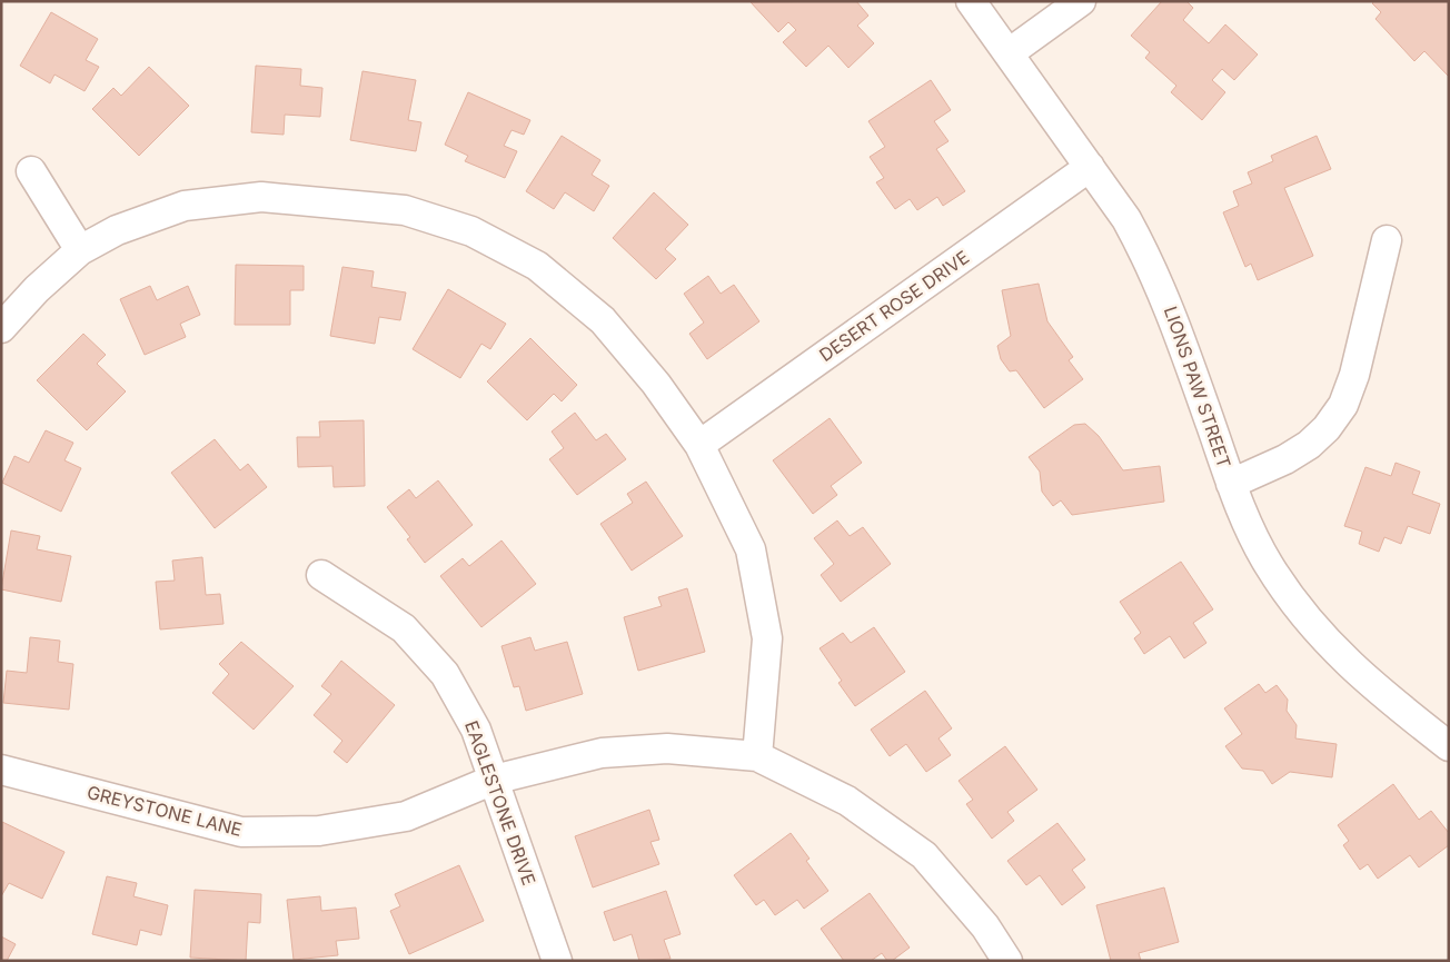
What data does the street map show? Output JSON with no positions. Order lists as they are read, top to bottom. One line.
{"streets":{"street":["DESERT ROSE DRIVE","LIONS PAW STREET","EAGLESTONE DRIVE","GREYSTONE LANE"]},"crossings":[["DESERT ROSE DRIVE","LIONS PAW STREET"],["EAGLESTONE DRIVE","GREYSTONE LANE"]]}
